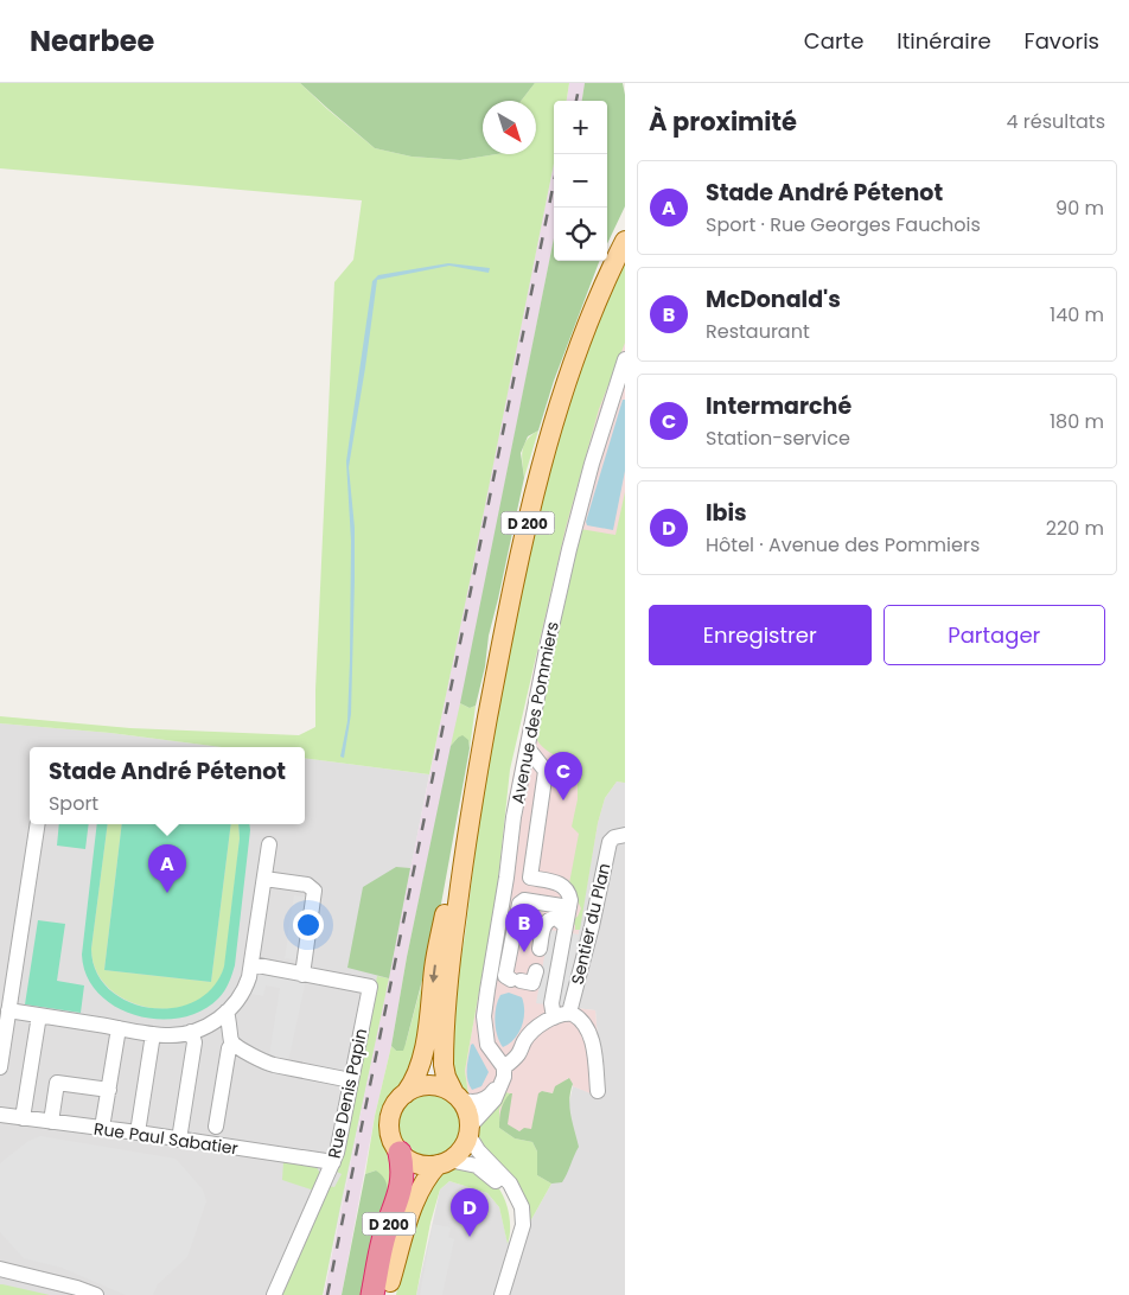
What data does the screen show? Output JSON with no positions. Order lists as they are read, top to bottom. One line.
{"streets":{"highway":["D 200"],"street":["Avenue des Pommiers","Sentier du Plan","Rue Denis Papin","Rue Paul Sabatier"]},"crossings":[["Rue Denis Papin","Rue Paul Sabatier"]],"north":"bottom right","page":{"header":"Nearbee","nav":["Carte","Itinéraire","Favoris"],"heading":["À proximité","4 résultats"],"map_buttons":["+","−"],"list":[{"mark":"A","name":"Stade André Pétenot","note":"Sport · Rue Georges Fauchois","value":"90 m"},{"mark":"B","name":"McDonald's","note":"Restaurant","value":"140 m"},{"mark":"C","name":"Intermarché","note":"Station-service","value":"180 m"},{"mark":"D","name":"Ibis","note":"Hôtel · Avenue des Pommiers","value":"220 m"}],"buttons":["Enregistrer","Partager"],"popup":["Stade André Pétenot","Sport"],"pins":["C","A","B","D"]}}
